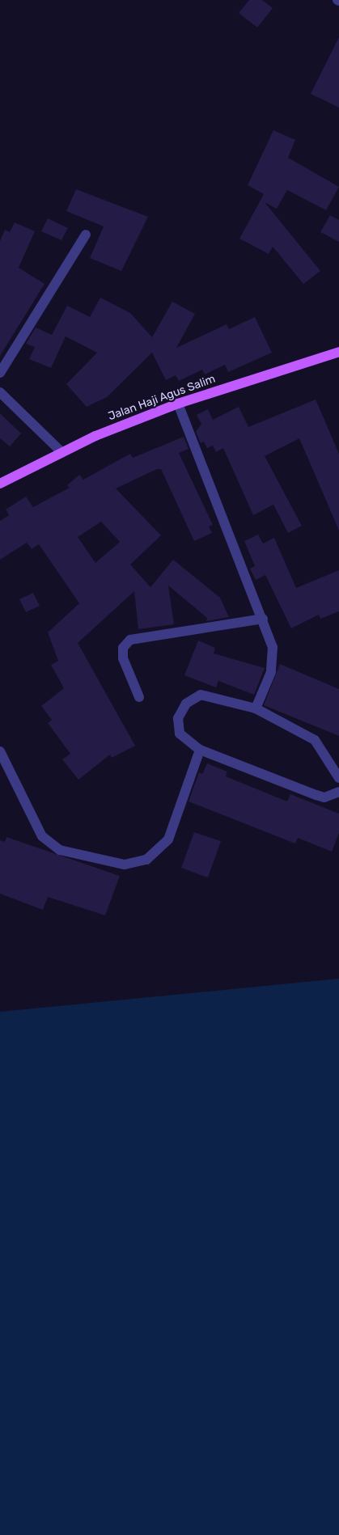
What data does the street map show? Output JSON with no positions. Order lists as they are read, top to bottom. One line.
{"streets":{"main road":["Jalan Haji Agus Salim"]}}
